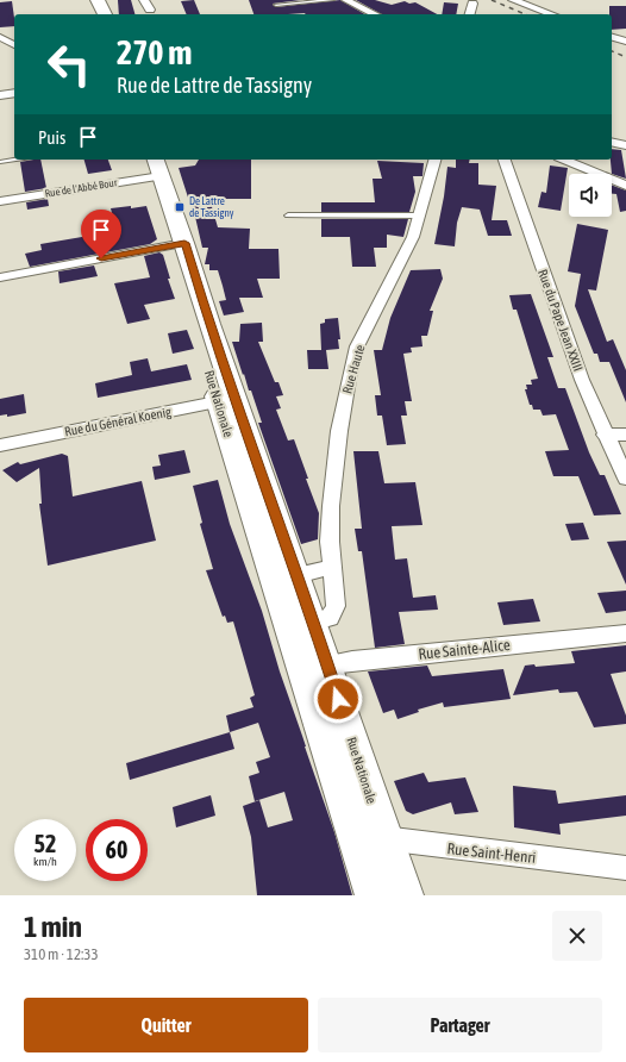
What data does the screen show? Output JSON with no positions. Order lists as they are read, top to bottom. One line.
{"streets":{"main road":["Rue Nationale"],"street":["Rue de l'Abbé Bour","Rue du Pape Jean XXIII","Rue Haute","Rue du Général Koenig","Rue Sainte-Alice","Rue Saint-Henri"]},"crossings":[["Rue de l'Abbé Bour","Rue Nationale"],["Rue Haute","Rue Nationale"],["Rue Nationale","Rue du Général Koenig"],["Rue Nationale","Rue Sainte-Alice"],["Rue Nationale","Rue Saint-Henri"]],"places":{"transit":["De Lattre de Tassigny"]},"page":{"turn":["270 m","Rue de Lattre de Tassigny"],"then":"Puis","speed":"52 km/h","limit":"60","heading":["1 min","310 m · 12:33"],"buttons":["Quitter","Partager"]}}
